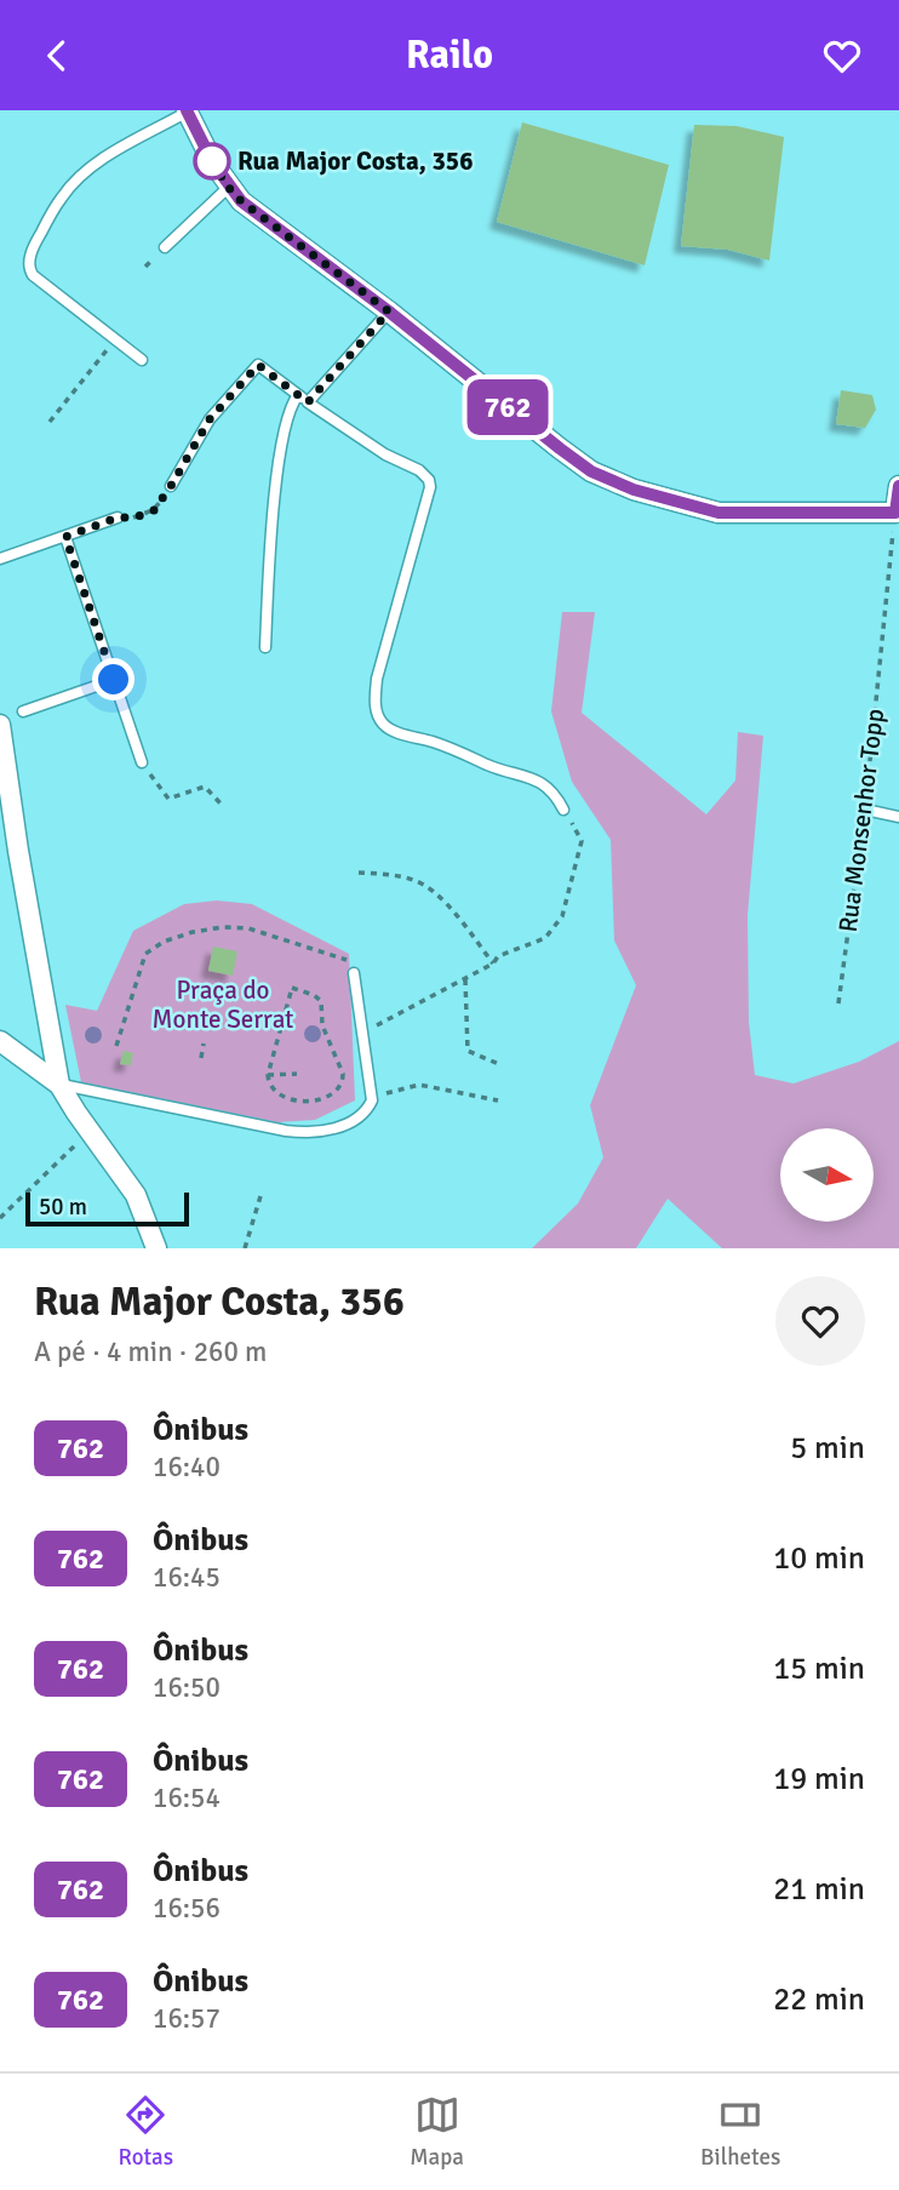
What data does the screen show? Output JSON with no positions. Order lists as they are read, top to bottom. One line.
{"streets":{"path":["Rua Monsenhor Topp"]},"parks":["Praça do Monte Serrat"],"places":["Rua Major Costa, 356"],"lines":["bus line 762"],"scale_bar":"50 m","north":"right","page":{"header":"Railo","on_map":"762","scale":"50 m","heading":["Rua Major Costa, 356","A pé · 4 min · 260 m"],"list":[{"mark":"762","name":"Ônibus","note":"16:40","value":"5 min"},{"mark":"762","name":"Ônibus","note":"16:45","value":"10 min"},{"mark":"762","name":"Ônibus","note":"16:50","value":"15 min"},{"mark":"762","name":"Ônibus","note":"16:54","value":"19 min"},{"mark":"762","name":"Ônibus","note":"16:56","value":"21 min"},{"mark":"762","name":"Ônibus","note":"16:57","value":"22 min"}],"tabs":["Rotas","Mapa","Bilhetes"]}}
